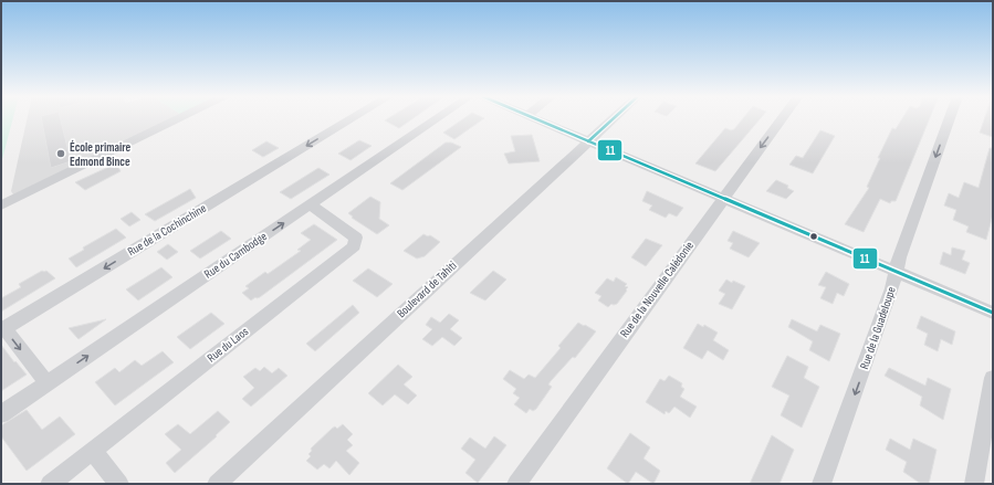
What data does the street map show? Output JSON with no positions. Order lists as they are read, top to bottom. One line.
{"streets":{"street":["Rue de la Cochinchine","Rue du Cambodge","Boulevard de Tahiti","Rue de la Nouvelle Calédonie","Rue de la Guadeloupe","Rue du Laos"]},"crossings":[["Rue de la Cochinchine","Rue du Cambodge"],["Rue du Cambodge","Rue du Laos"]],"one_way":["Rue du Cambodge","Rue de la Guadeloupe"],"places":["École primaire Edmond Bince"],"lines":["transit line 11"]}
